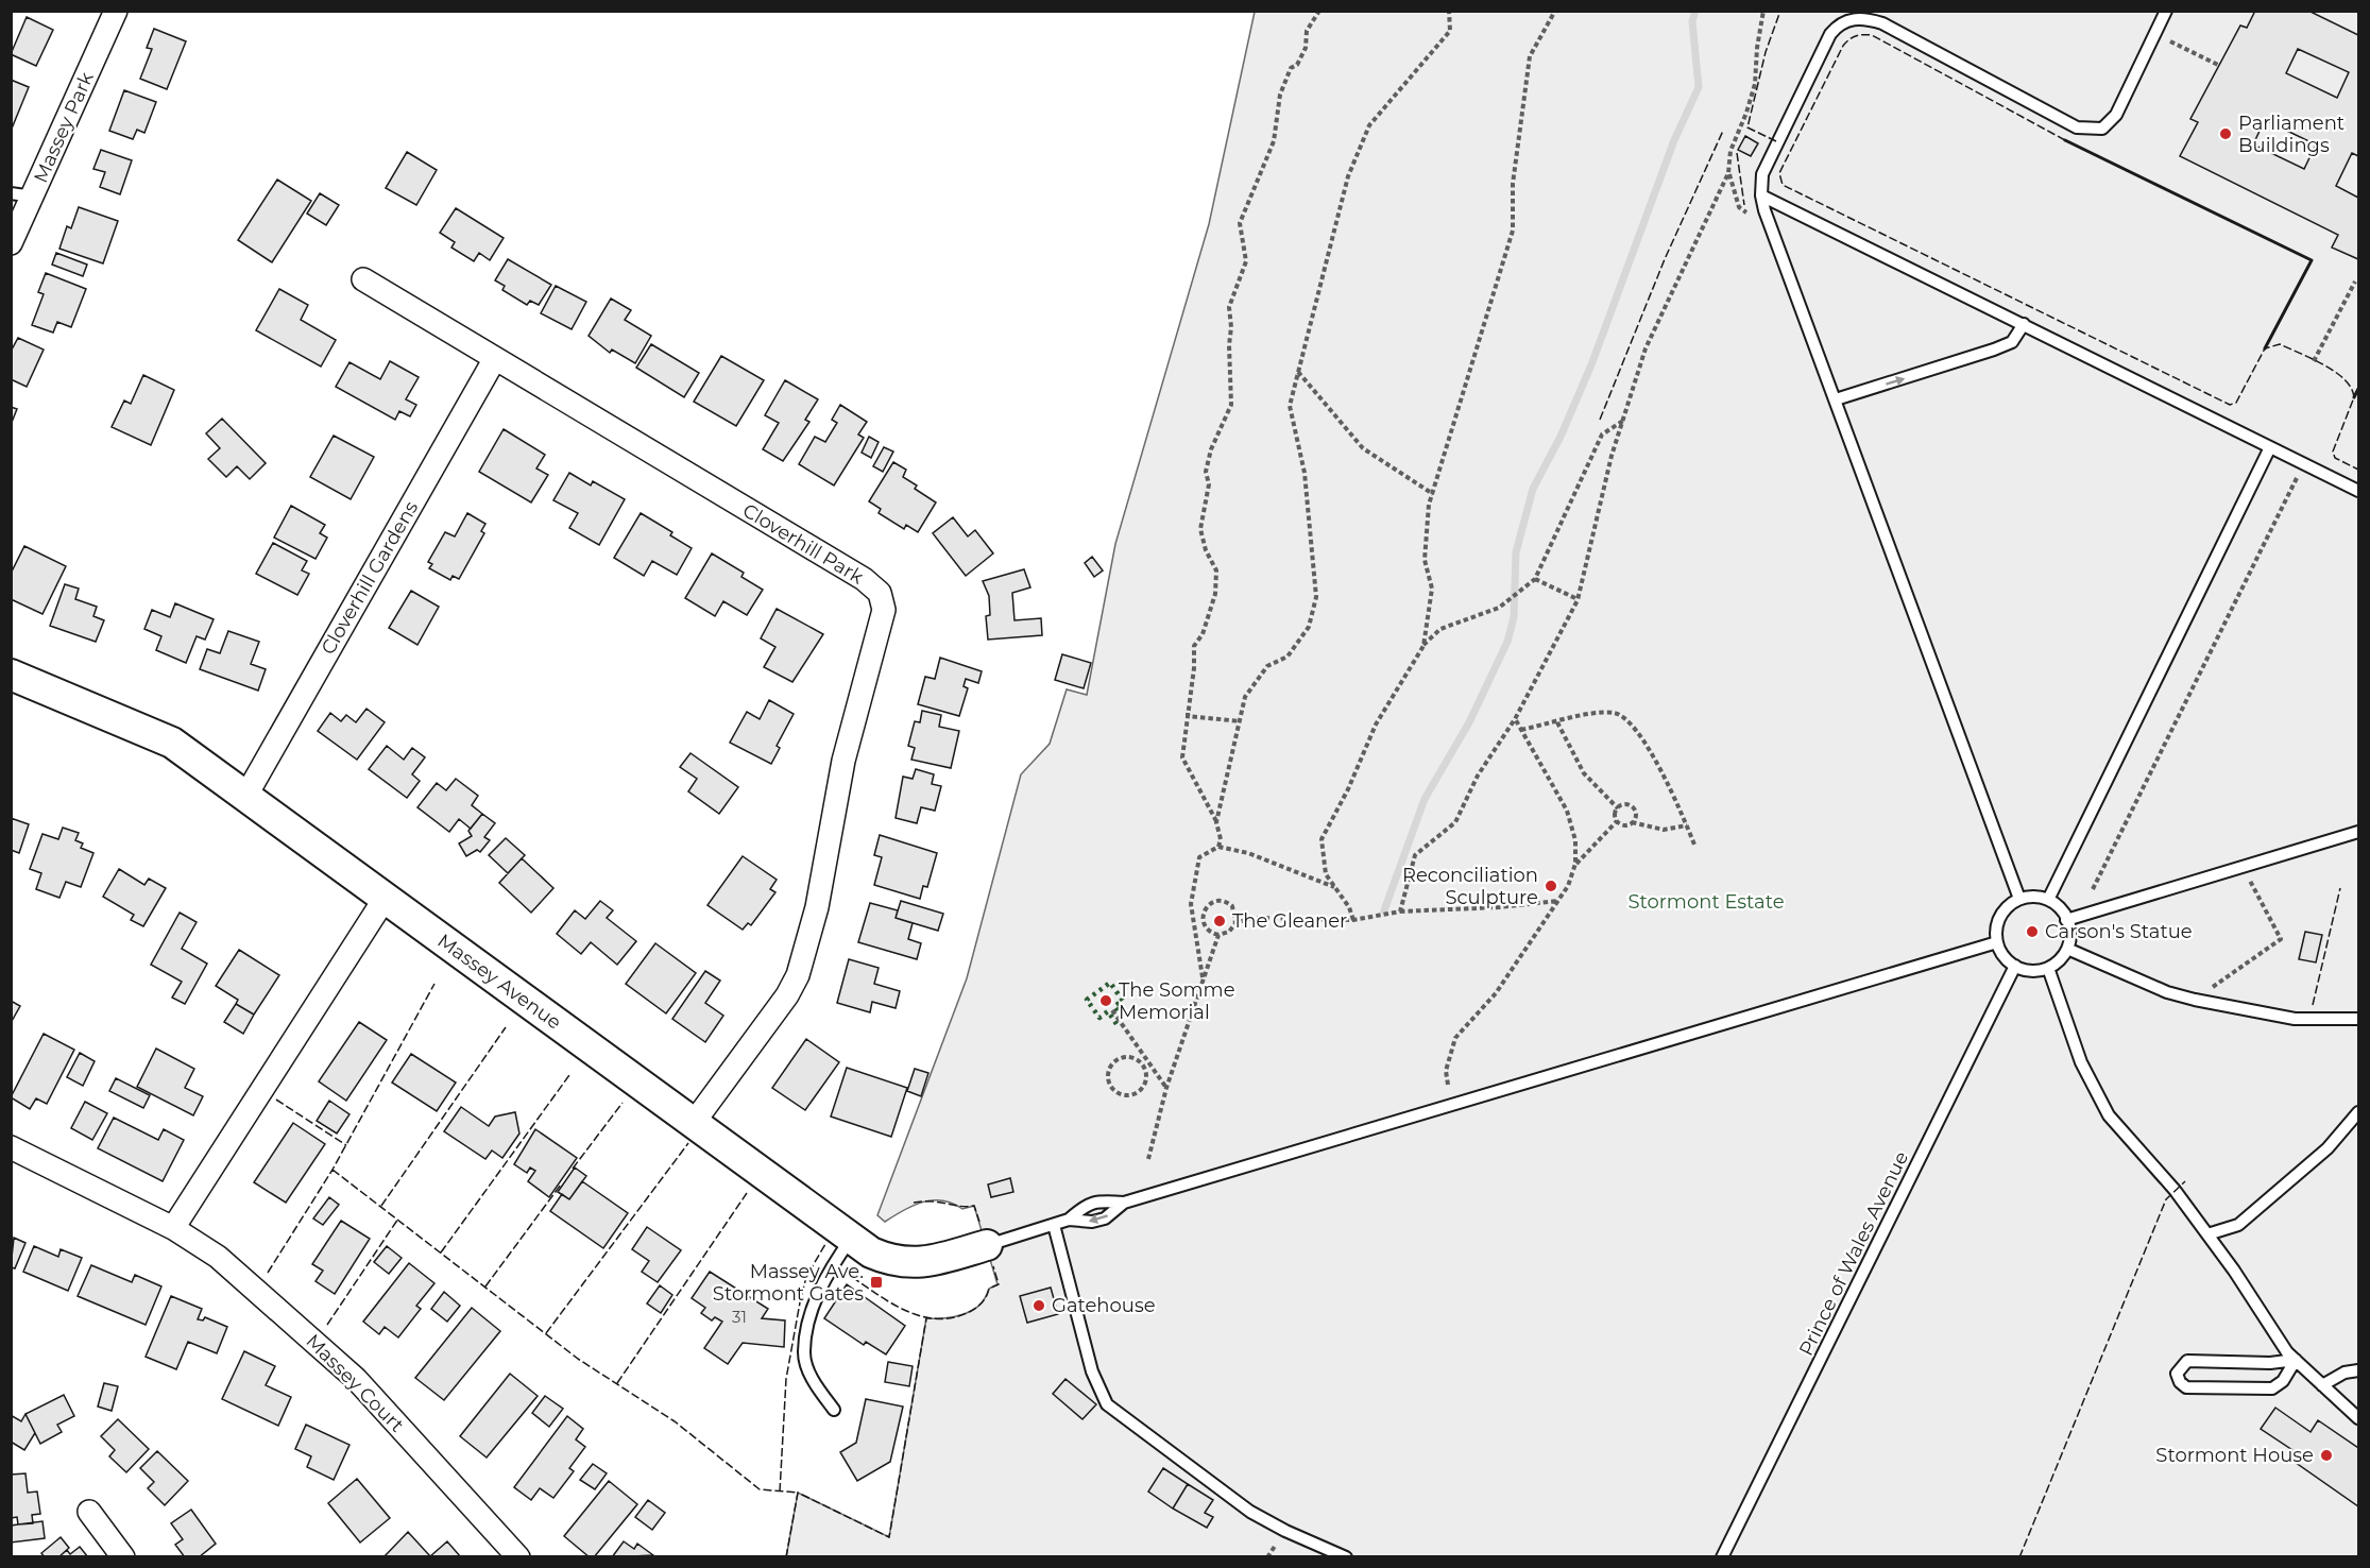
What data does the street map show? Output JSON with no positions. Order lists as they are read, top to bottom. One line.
{"streets":{"street":["Massey Park","Cloverhill Park","Cloverhill Gardens","Massey Avenue","Massey Court"],"lane":["Prince of Wales Avenue"]},"crossings":[["Cloverhill Park","Cloverhill Gardens"],["Cloverhill Park","Massey Avenue"],["Cloverhill Gardens","Massey Avenue"]],"parks":["Stormont Estate"],"places":{"other":["Parliament Buildings","Reconciliation Sculpture","The Gleaner","Carson's Statue","The Somme Memorial","Gatehouse","Stormont House"],"transit":["Massey Ave. Stormont Gates"]},"house_numbers":["31"]}
